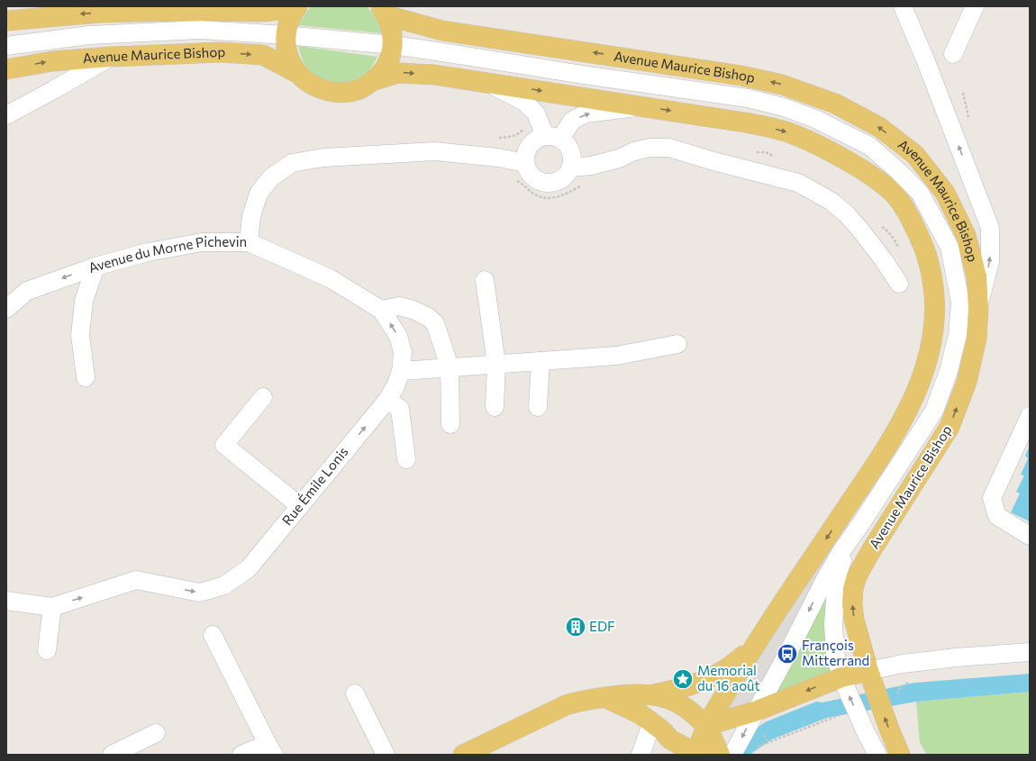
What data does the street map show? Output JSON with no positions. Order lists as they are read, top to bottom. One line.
{"streets":{"main road":["Avenue Maurice Bishop"],"street":["Avenue du Morne Pichevin","Rue Émile Lonis"]},"crossings":[["Avenue du Morne Pichevin","Rue Émile Lonis"]],"one_way":["Rue Émile Lonis"],"places":{"building":["EDF"],"bus stop":["François Mitterrand"],"place":["Memorial du 16 août"]}}
